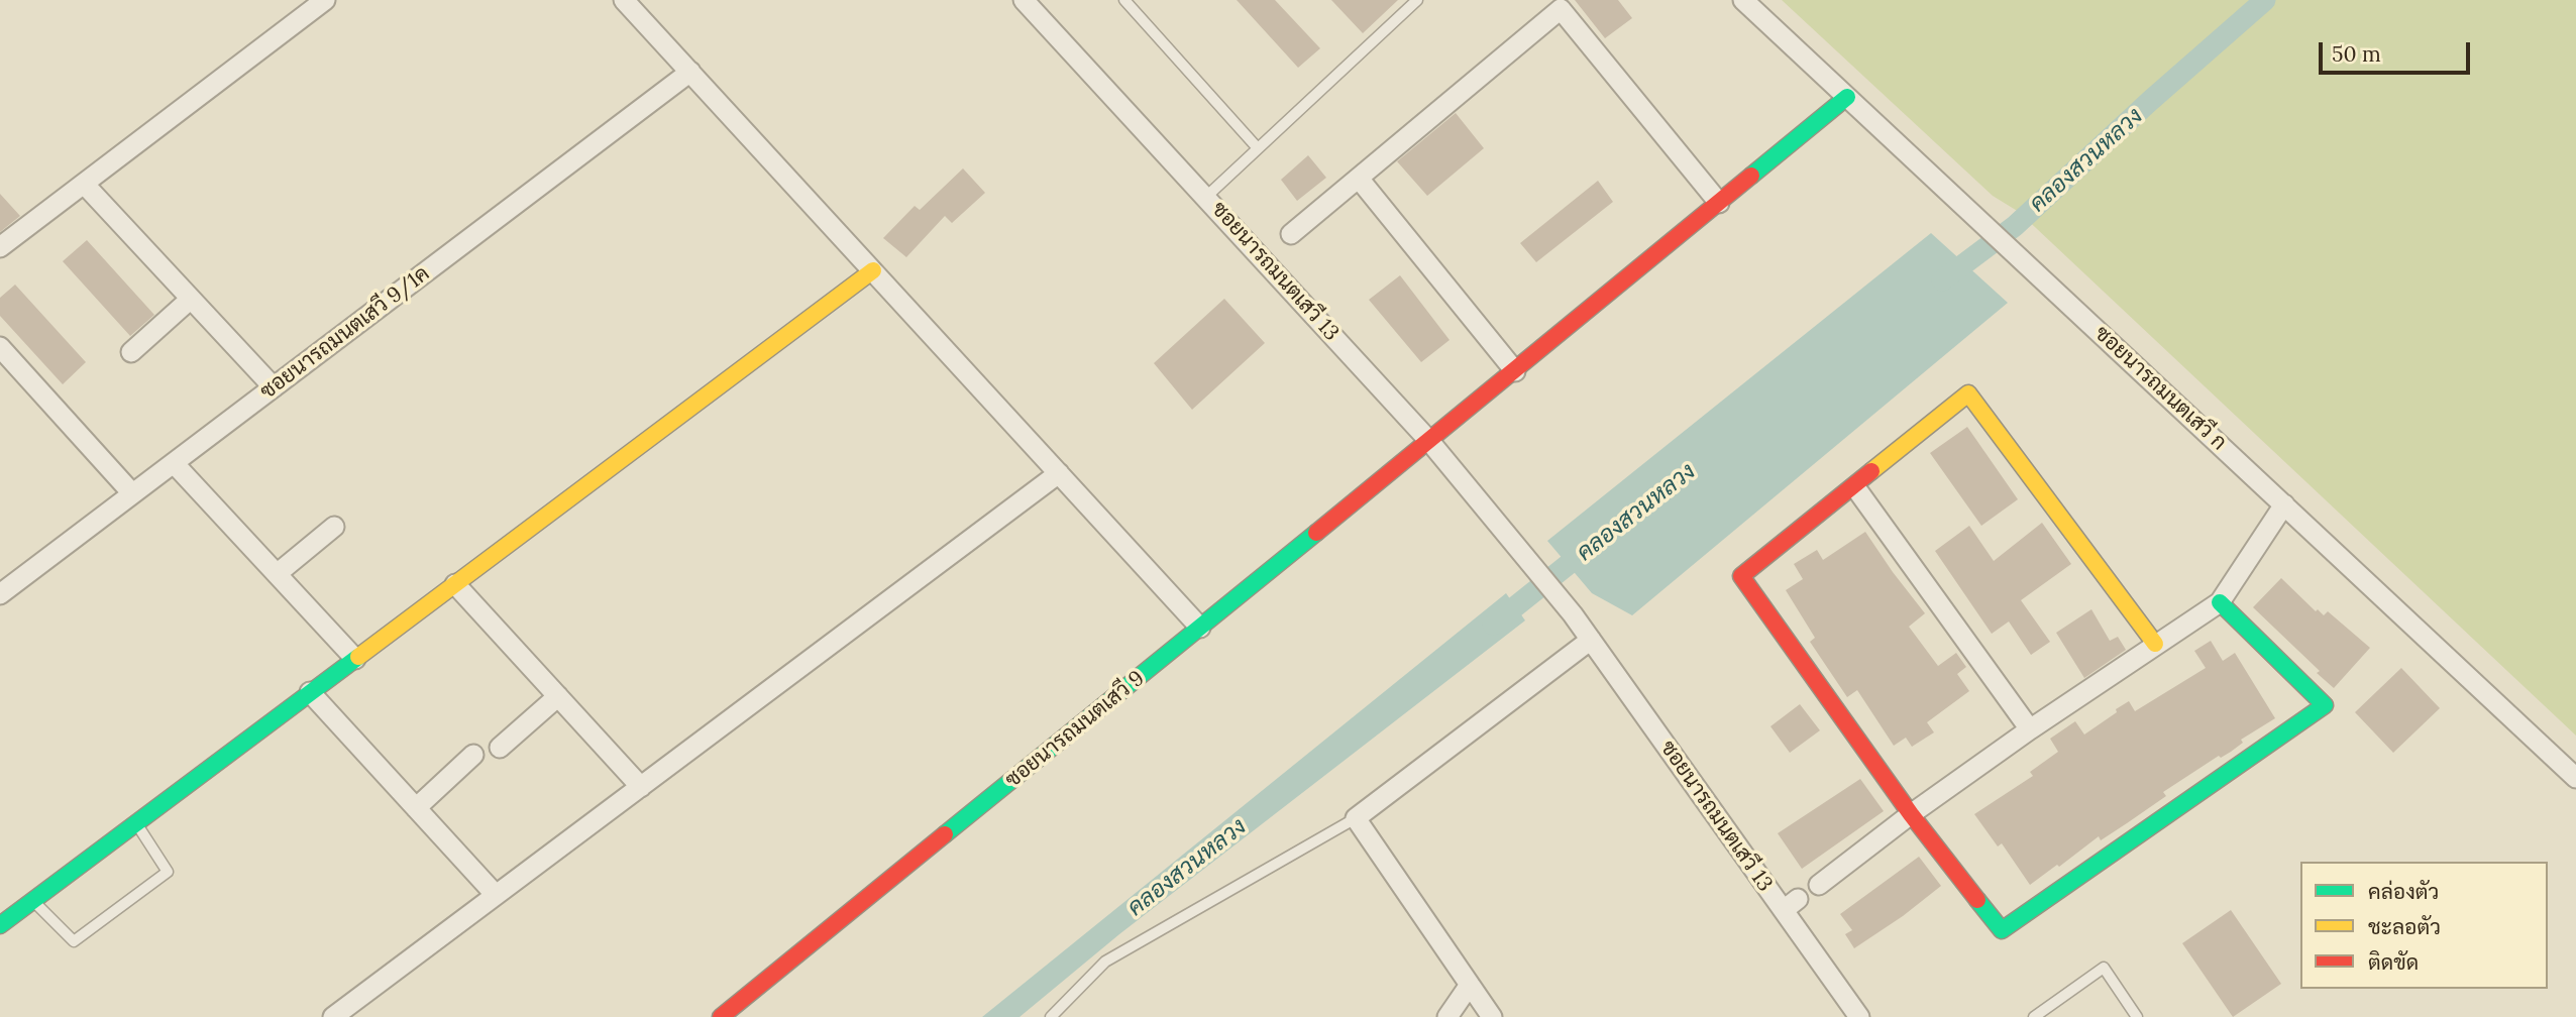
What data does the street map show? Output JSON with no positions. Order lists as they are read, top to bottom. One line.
{"streets":{"street":["ซอยนารถมนตเสวี 13","ซอยนารถมนตเสวี 9/1ค","ซอยนารถมนตเสวี ก","ซอยนารถมนตเสวี 9"]},"crossings":[["ซอยนารถมนตเสวี 13","ซอยนารถมนตเสวี 9"],["ซอยนารถมนตเสวี ก","ซอยนารถมนตเสวี 9"]],"water":["คลองสวนหลวง"],"legend":["คล่องตัว","ชะลอตัว","ติดขัด"],"scale_bar":"50 m"}
